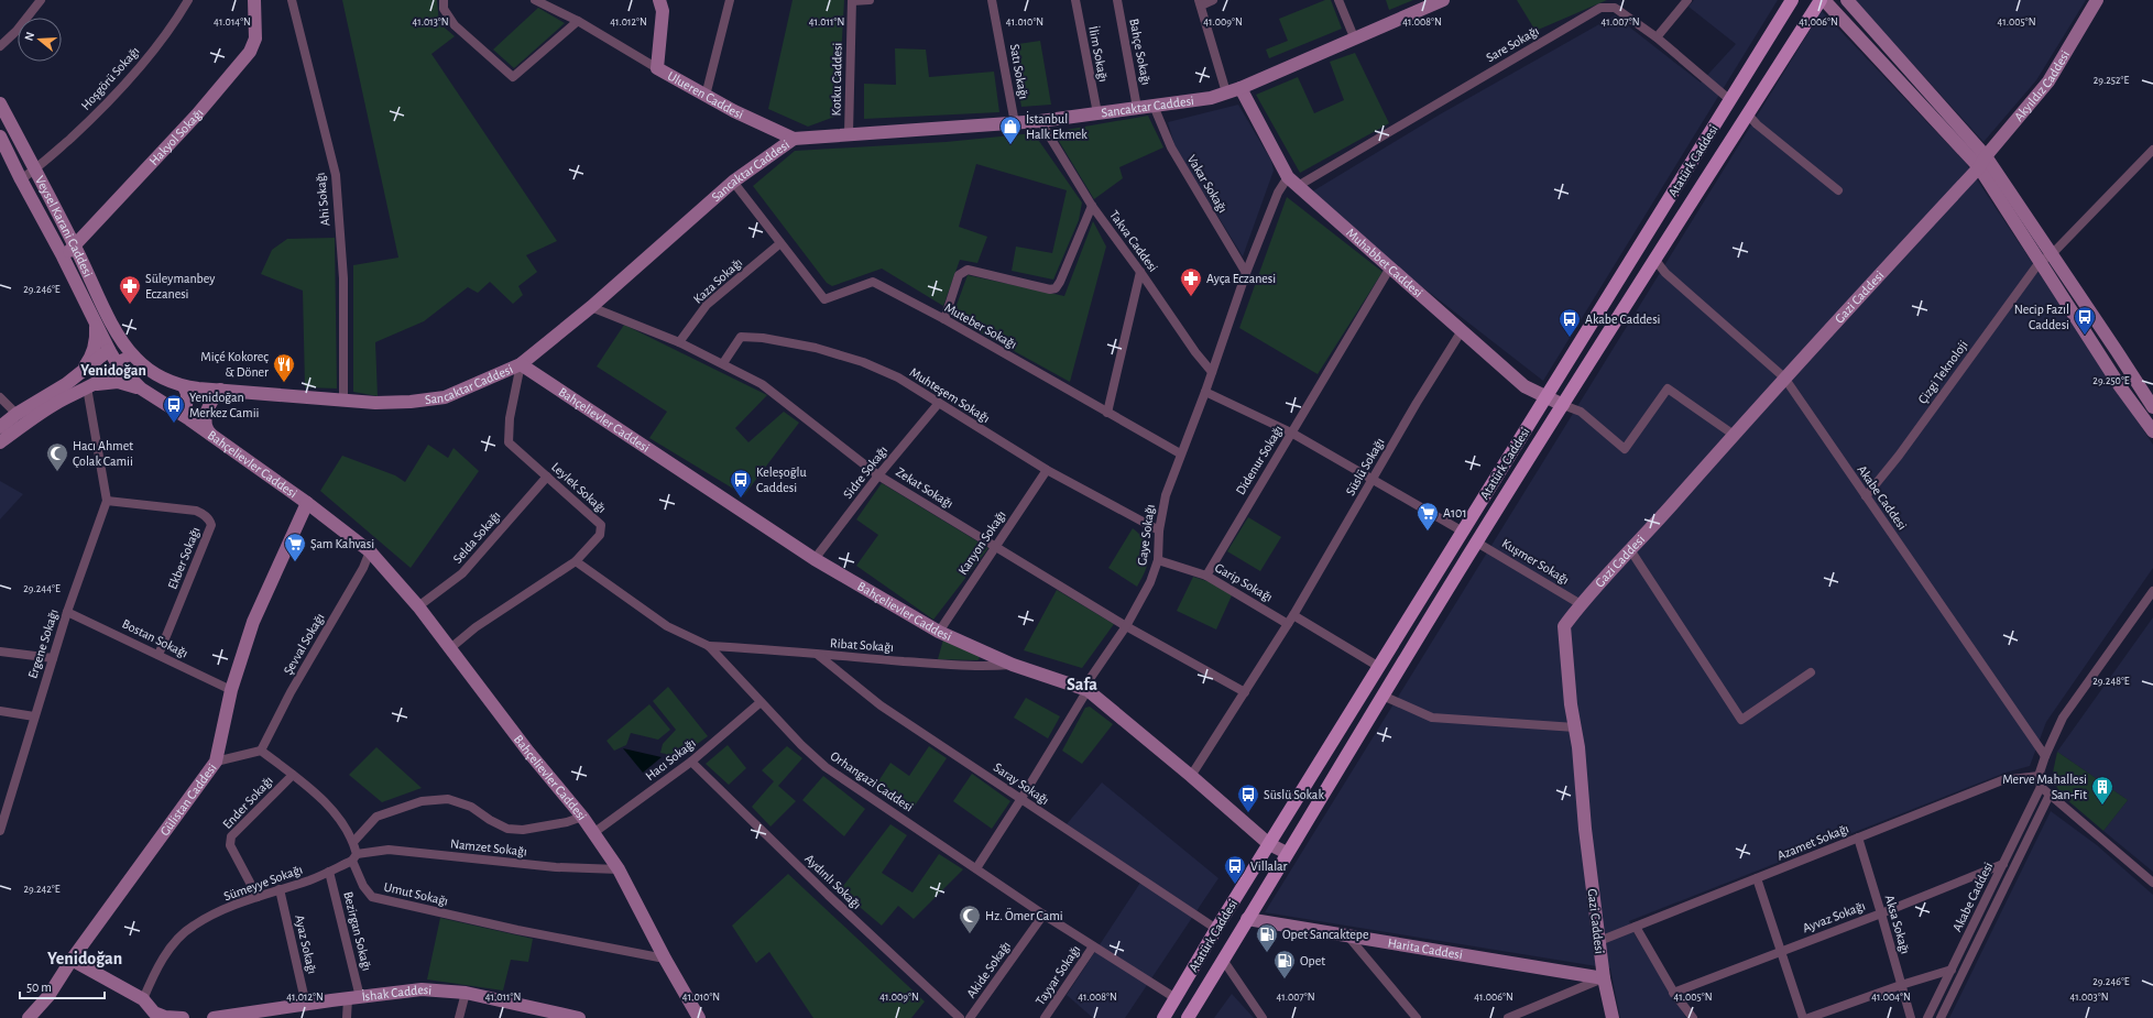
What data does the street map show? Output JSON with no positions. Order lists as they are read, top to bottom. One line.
{"streets":{"main road":["Atatürk Caddesi"],"street":["Sare Sokağı","Bahçe Sokağı","İlim Sokağı","Satı Sokağı","Hoşgörü Sokağı","Kotku Caddesi","Akyıldız Caddesi","Ulueren Caddesi","Sancaktar Caddesi","Hakyol Sokağı","Vakar Sokağı","Ahi Sokağı","Veysel Karani Caddesi","Takva Caddesi","Muhabbet Caddesi","Kaza Sokağı","Gazi Caddesi","Muteber Sokağı","Çizgi Teknoloji","Muhteşem Sokağı","Bahçelievler Caddesi","Didenur Sokağı","Süslü Sokağı","Sidre Sokağı","Leylek Sokağı","Zekat Sokağı","Akabe Caddesi","Gaye Sokağı","Selda Sokağı","Kanyon Sokağı","Ekber Sokağı","Kuşmer Sokağı","Garip Sokağı","Bostan Sokağı","Ergene Sokağı","Şevval Sokağı","Ribat Sokağı","Hacı Sokağı","Orhangazi Caddesi","Saray Sokağı","Gülistan Caddesi","Ender Sokağı","Azamet Sokağı","Namzet Sokağı","Aydınlı Sokağı","Sümeyye Sokağı","Umut Sokağı","Ayvaz Sokağı","Aksa Sokağı","Bezirgan Sokağı","Ayaz Sokağı","Harita Caddesi","Akide Sokağı","Tayyar Sokağı","İshak Caddesi"]},"crossings":[["Sare Sokağı","Atatürk Caddesi"],["Sare Sokağı","Muhabbet Caddesi"],["Bahçe Sokağı","Sancaktar Caddesi"],["İlim Sokağı","Sancaktar Caddesi"],["Satı Sokağı","Sancaktar Caddesi"],["Hoşgörü Sokağı","Veysel Karani Caddesi"],["Kotku Caddesi","Sancaktar Caddesi"],["Akyıldız Caddesi","Gazi Caddesi"],["Ulueren Caddesi","Sancaktar Caddesi"],["Sancaktar Caddesi","Vakar Sokağı"],["Sancaktar Caddesi","Ahi Sokağı"],["Sancaktar Caddesi","Takva Caddesi"],["Sancaktar Caddesi","Muhabbet Caddesi"],["Sancaktar Caddesi","Muteber Sokağı"],["Sancaktar Caddesi","Bahçelievler Caddesi"],["Sancaktar Caddesi","Leylek Sokağı"],["Sancaktar Caddesi","Zekat Sokağı"],["Hakyol Sokağı","Veysel Karani Caddesi"],["Atatürk Caddesi","Muhabbet Caddesi"],["Atatürk Caddesi","Bahçelievler Caddesi"],["Atatürk Caddesi","Akabe Caddesi"],["Atatürk Caddesi","Kuşmer Sokağı"],["Atatürk Caddesi","Orhangazi Caddesi"],["Atatürk Caddesi","Saray Sokağı"],["Atatürk Caddesi","Harita Caddesi"],["Vakar Sokağı","Gaye Sokağı"],["Veysel Karani Caddesi","Bahçelievler Caddesi"],["Takva Caddesi","Gaye Sokağı"],["Muhabbet Caddesi","Didenur Sokağı"],["Muhabbet Caddesi","Süslü Sokağı"],["Muhabbet Caddesi","Gaye Sokağı"],["Kaza Sokağı","Muteber Sokağı"],["Kaza Sokağı","Zekat Sokağı"],["Gazi Caddesi","Akabe Caddesi"],["Gazi Caddesi","Kuşmer Sokağı"],["Gazi Caddesi","Azamet Sokağı"],["Gazi Caddesi","Harita Caddesi"],["Muteber Sokağı","Gaye Sokağı"],["Çizgi Teknoloji","Akabe Caddesi"],["Muhteşem Sokağı","Sidre Sokağı"],["Muhteşem Sokağı","Zekat Sokağı"],["Muhteşem Sokağı","Gaye Sokağı"],["Muhteşem Sokağı","Kanyon Sokağı"],["Bahçelievler Caddesi","Süslü Sokağı"],["Bahçelievler Caddesi","Sidre Sokağı"],["Bahçelievler Caddesi","Leylek Sokağı"],["Bahçelievler Caddesi","Gaye Sokağı"],["Bahçelievler Caddesi","Selda Sokağı"],["Bahçelievler Caddesi","Kanyon Sokağı"],["Bahçelievler Caddesi","Şevval Sokağı"],["Bahçelievler Caddesi","Ribat Sokağı"],["Bahçelievler Caddesi","Hacı Sokağı"],["Bahçelievler Caddesi","Gülistan Caddesi"],["Bahçelievler Caddesi","Namzet Sokağı"],["Bahçelievler Caddesi","Umut Sokağı"],["Didenur Sokağı","Garip Sokağı"],["Süslü Sokağı","Zekat Sokağı"],["Süslü Sokağı","Garip Sokağı"],["Sidre Sokağı","Zekat Sokağı"],["Leylek Sokağı","Selda Sokağı"],["Leylek Sokağı","Orhangazi Caddesi"],["Zekat Sokağı","Gaye Sokağı"],["Zekat Sokağı","Kanyon Sokağı"],["Akabe Caddesi","Ayvaz Sokağı"],["Gaye Sokağı","Garip Sokağı"],["Gaye Sokağı","Orhangazi Caddesi"],["Gaye Sokağı","Saray Sokağı"],["Ekber Sokağı","Bostan Sokağı"],["Ekber Sokağı","Ergene Sokağı"],["Bostan Sokağı","Ergene Sokağı"],["Bostan Sokağı","Gülistan Caddesi"],["Şevval Sokağı","Umut Sokağı"],["Ribat Sokağı","Orhangazi Caddesi"],["Ribat Sokağı","Saray Sokağı"],["Hacı Sokağı","Orhangazi Caddesi"],["Hacı Sokağı","Aydınlı Sokağı"],["Orhangazi Caddesi","Akide Sokağı"],["Orhangazi Caddesi","Tayyar Sokağı"],["Ender Sokağı","Sümeyye Sokağı"],["Ender Sokağı","Umut Sokağı"],["Azamet Sokağı","Aksa Sokağı"],["Namzet Sokağı","Sümeyye Sokağı"],["Namzet Sokağı","Umut Sokağı"],["Sümeyye Sokağı","Umut Sokağı"],["Sümeyye Sokağı","Bezirgan Sokağı"],["Sümeyye Sokağı","Ayaz Sokağı"],["Ayvaz Sokağı","Aksa Sokağı"],["Bezirgan Sokağı","İshak Caddesi"],["Ayaz Sokağı","İshak Caddesi"]],"districts":["Yenidoğan","Safa","Yenidoğan"],"places":{"shop":["İstanbul Halk Ekmek"],"pharmacy":["Ayça Eczanesi","Süleymanbey Eczanesi"],"bus stop":["Necip Fazıl Caddesi","Akabe Caddesi","Yenidoğan Merkez Camii","Keleşoğlu Caddesi","Süslü Sokak","Villalar"],"restaurant":["Miçé Kokoreç & Döner"],"mosque":["Hacı Ahmet Çolak Camii","Hz. Ömer Cami"],"supermarket":["A101","Şam Kahvasi"],"building":["Merve Mahallesi San-Fit"],"fuel station":["Opet Sancaktepe","Opet"]},"scale_bar":"50 m","north":"left","coordinates":["41.014°N","41.013°N","41.012°N","41.011°N","41.010°N","41.009°N","41.008°N","41.007°N","41.006°N","41.005°N","29.252°E","29.246°E","29.250°E","29.244°E","29.248°E","29.242°E","41.004°N","41.003°N"]}
